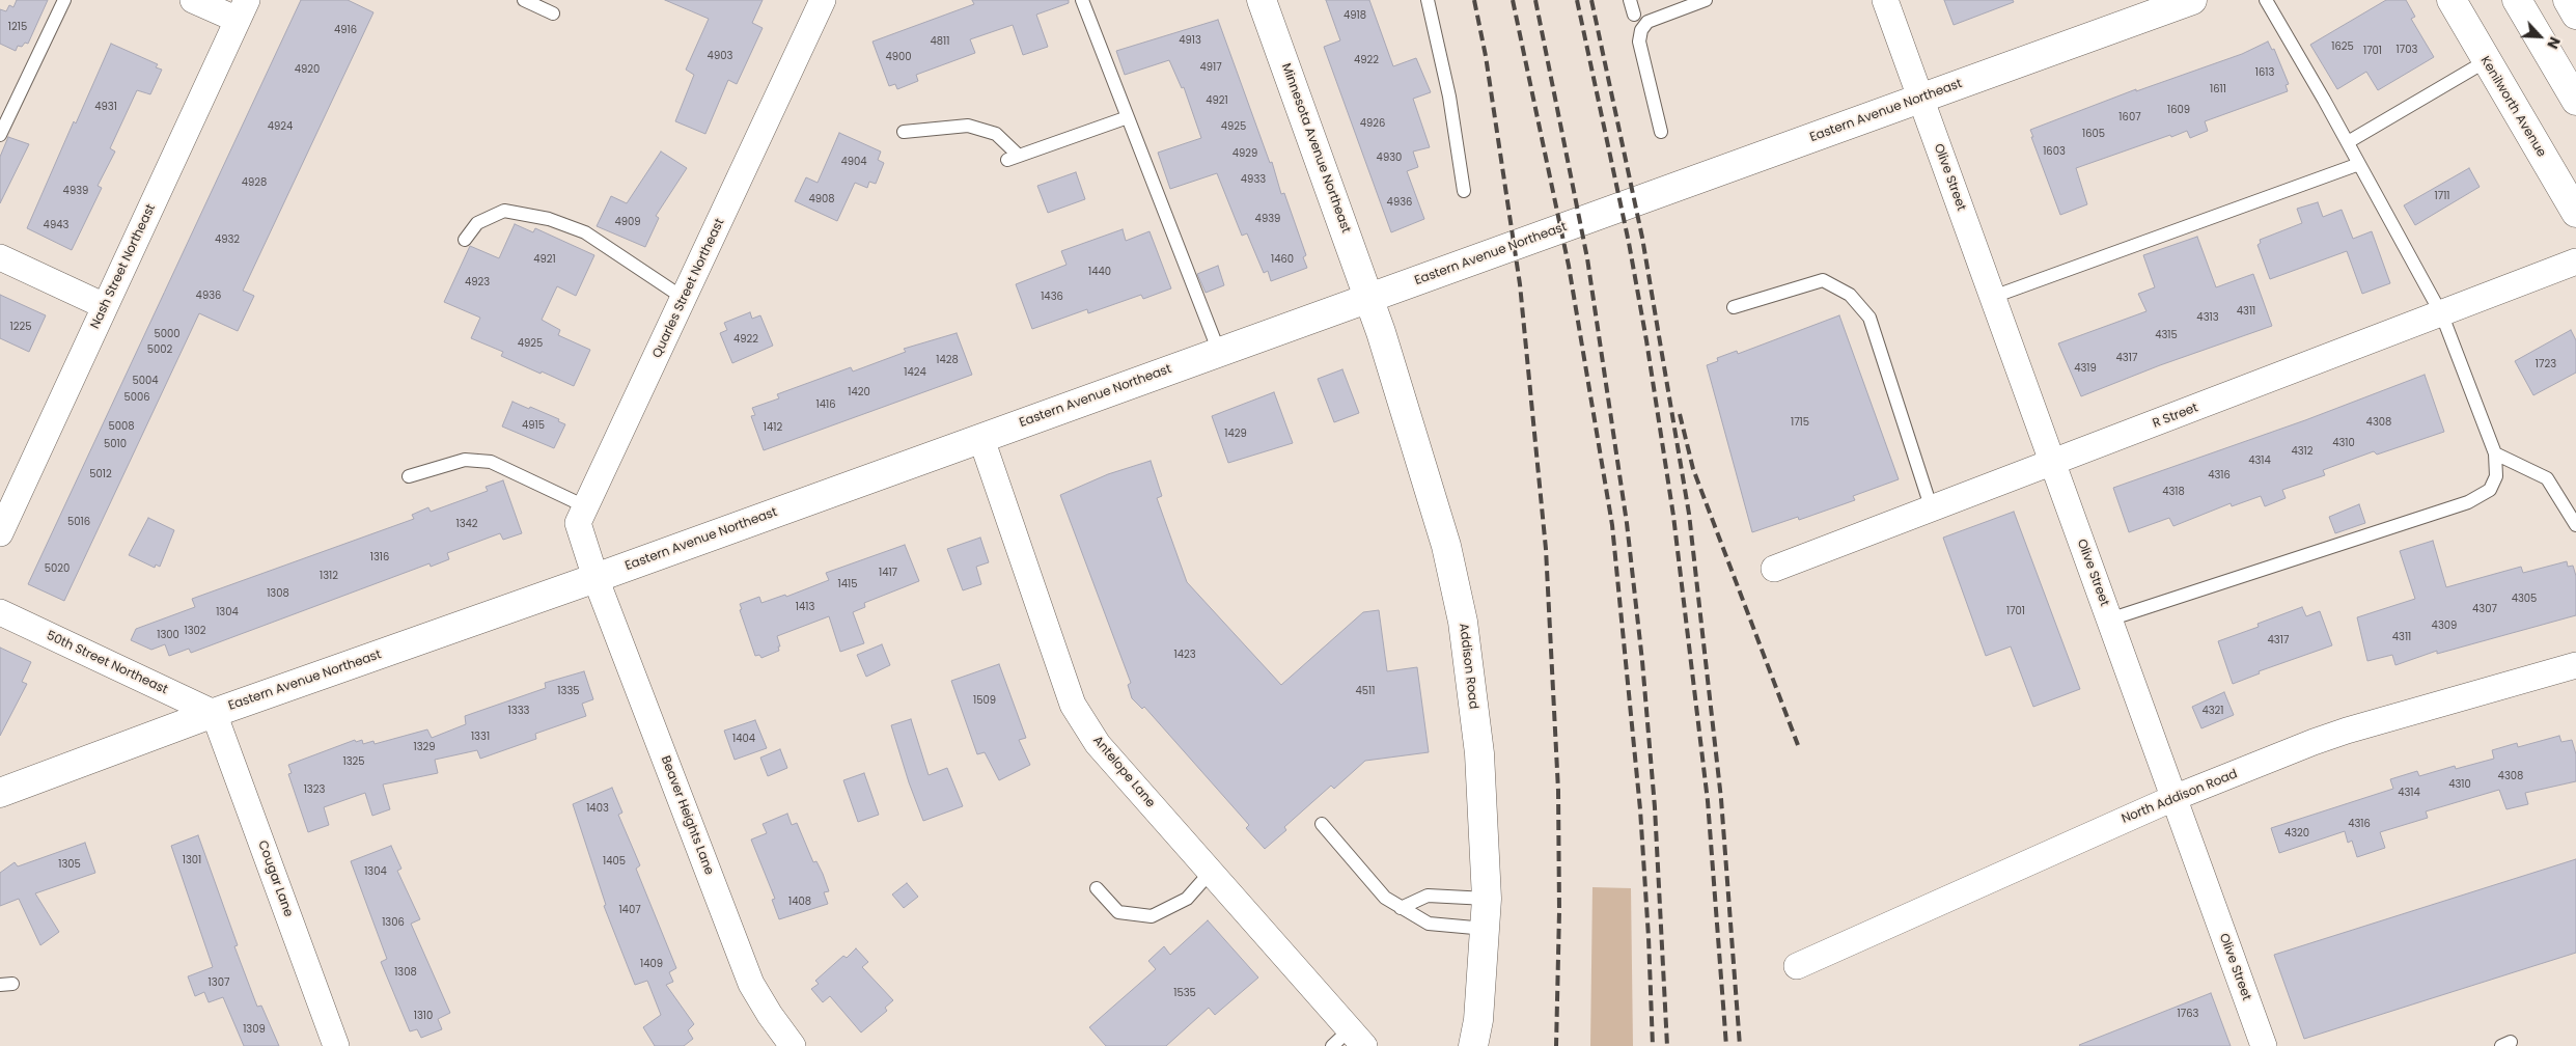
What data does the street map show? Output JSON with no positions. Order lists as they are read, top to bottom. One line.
{"streets":{"main road":["Kenilworth Avenue","Eastern Avenue Northeast","Minnesota Avenue Northeast","Addison Road"],"street":["Olive Street","Nash Street Northeast","Quarles Street Northeast","R Street","50th Street Northeast","Antelope Lane","North Addison Road","Beaver Heights Lane","Cougar Lane"]},"crossings":[["Eastern Avenue Northeast","Minnesota Avenue Northeast"],["Eastern Avenue Northeast","Olive Street"],["Eastern Avenue Northeast","Quarles Street Northeast"],["Eastern Avenue Northeast","50th Street Northeast"],["Eastern Avenue Northeast","Addison Road"],["Eastern Avenue Northeast","Antelope Lane"],["Eastern Avenue Northeast","Beaver Heights Lane"],["Eastern Avenue Northeast","Cougar Lane"],["Minnesota Avenue Northeast","Addison Road"],["Olive Street","R Street"],["Olive Street","North Addison Road"],["Quarles Street Northeast","Beaver Heights Lane"],["50th Street Northeast","Cougar Lane"]],"house_numbers":["4918","1215","4916","4913","4811","1625","1703","1701","4903","4900","4922","4917","4920","1613","1611","4921","4931","1609","1607","4926","4924","4925","1605","1603","4929","4930","4904","4933","4928","4939","1711","4908","4936","4939","4909","4943","4932","4921","1460","1440","4923","4936","1436","4311","4313","1225","5000","4315","4922","4925","5002","4317","1428","1723","4319","1424","5004","1420","5006","1416","1715","4308","4915","5008","1412","1429","4310","5010","4312","4314","5012","4316","4318","5016","1342","1316","5020","1417","1312","1415","1308","4305","1413","4307","1701","1304","4309","1302","1300","4311","4317","1423","1335","4511","1509","1333","4321","1331","1404","1329","1325","4308","4310","1323","4314","1403","4316","4320","1301","1405","1305","1304","1408","1407","1306","1409","1308","1307","1535","1763","1310","1309"],"north":"bottom right"}
